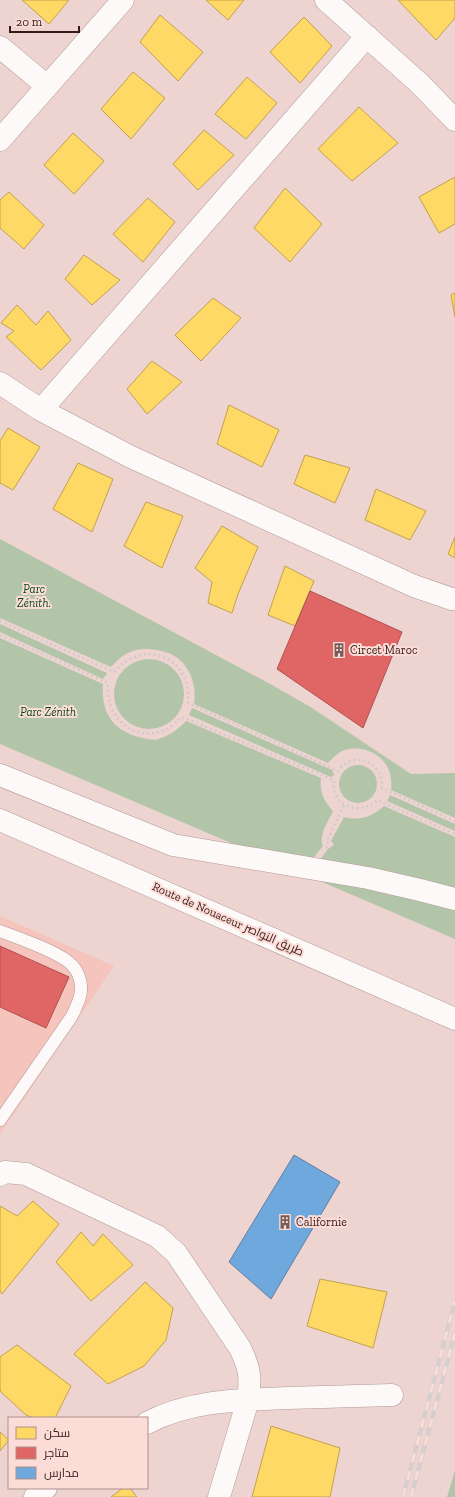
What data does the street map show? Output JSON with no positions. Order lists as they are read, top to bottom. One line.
{"streets":{"main road":["Route de Nouaceur طريق النواصر"]},"parks":["Parc Zénith.","Parc Zénith"],"places":{"building":["Circet Maroc","Californie"]},"legend":["سكن","متاجر","مدارس"],"scale_bar":"20 m"}
